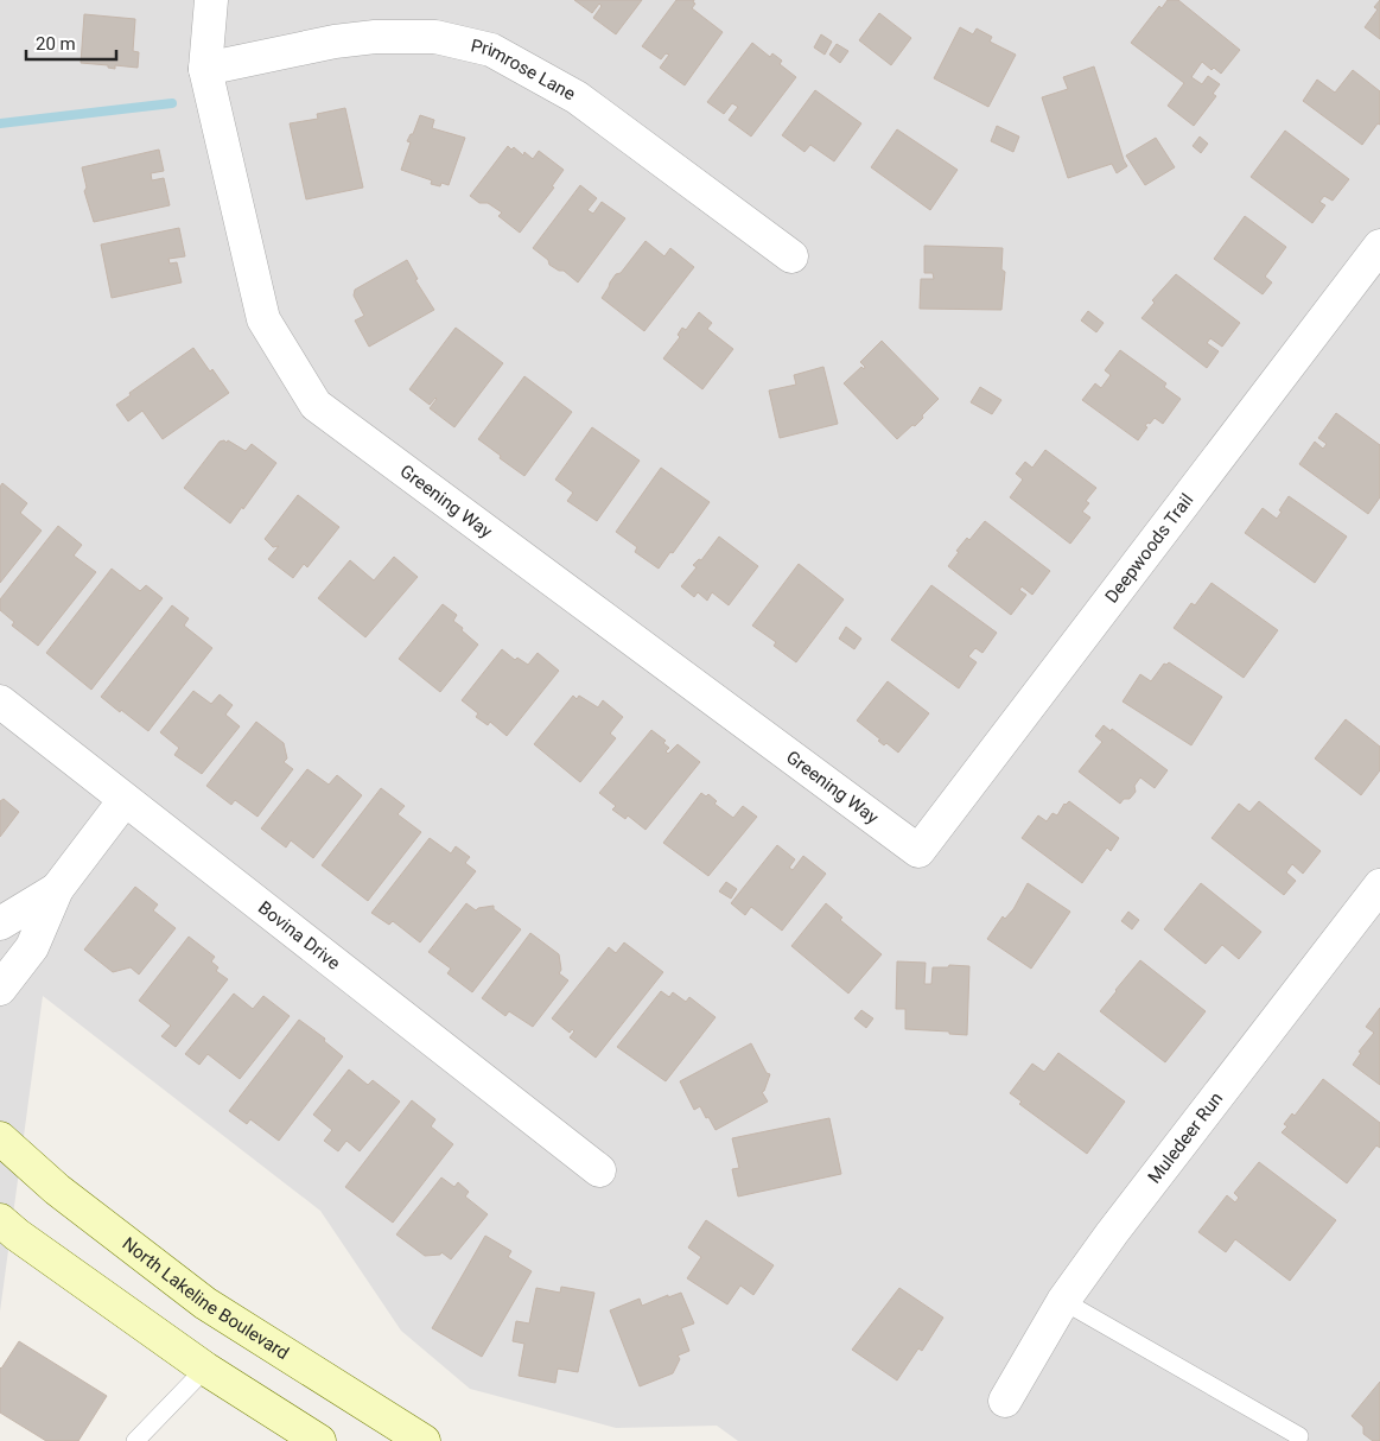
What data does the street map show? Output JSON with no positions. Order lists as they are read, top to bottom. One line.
{"streets":{"main road":["North Lakeline Boulevard"],"street":["Primrose Lane","Greening Way","Deepwoods Trail","Bovina Drive","Muledeer Run"]},"crossings":[["Primrose Lane","Greening Way"],["Greening Way","Deepwoods Trail"]],"scale_bar":"20 m"}
